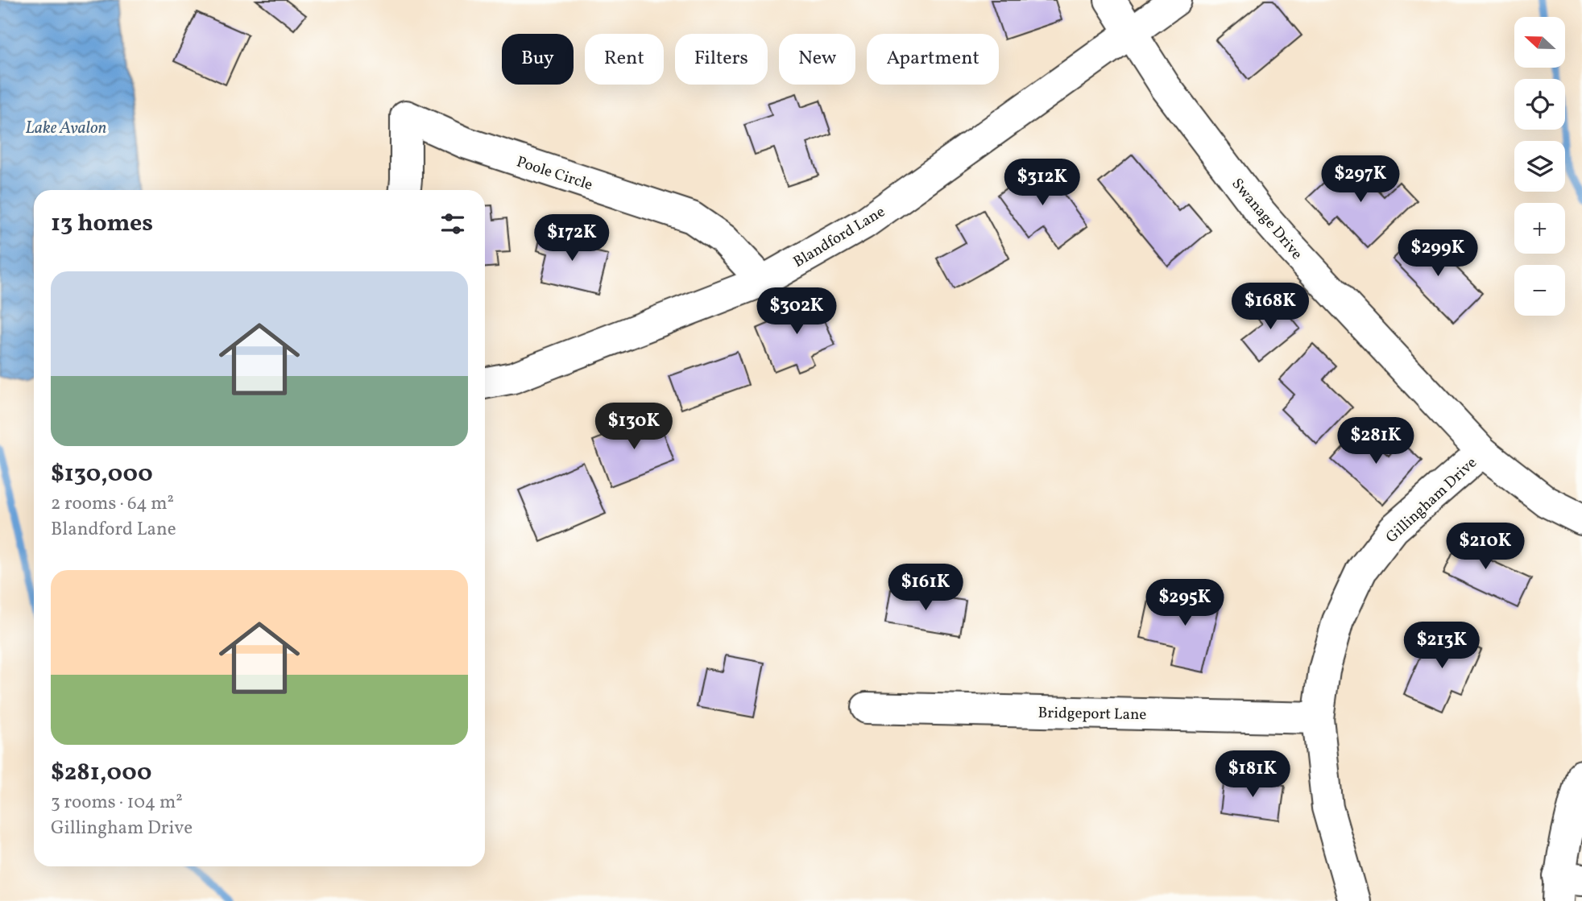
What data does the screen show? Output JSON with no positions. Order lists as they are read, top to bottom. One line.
{"streets":{"street":["Poole Circle","Swanage Drive","Blandford Lane","Gillingham Drive","Bridgeport Lane"]},"crossings":[["Poole Circle","Blandford Lane"],["Swanage Drive","Blandford Lane"],["Swanage Drive","Gillingham Drive"],["Gillingham Drive","Bridgeport Lane"]],"water":["Lake Avalon"],"north":"left","page":{"map_buttons":["+","−"],"chip":["Buy","Rent","Filters","New","Apartment"],"price":["$297K","$312K","$172K","$299K","$168K","$302K","$130K","$281K","$210K","$161K","$295K","$213K","$181K"],"heading":"13 homes","list":[{"name":"$130,000","note":"2 rooms · 64 m² · Blandford Lane"},{"name":"$281,000","note":"3 rooms · 104 m² · Gillingham Drive"}]}}
